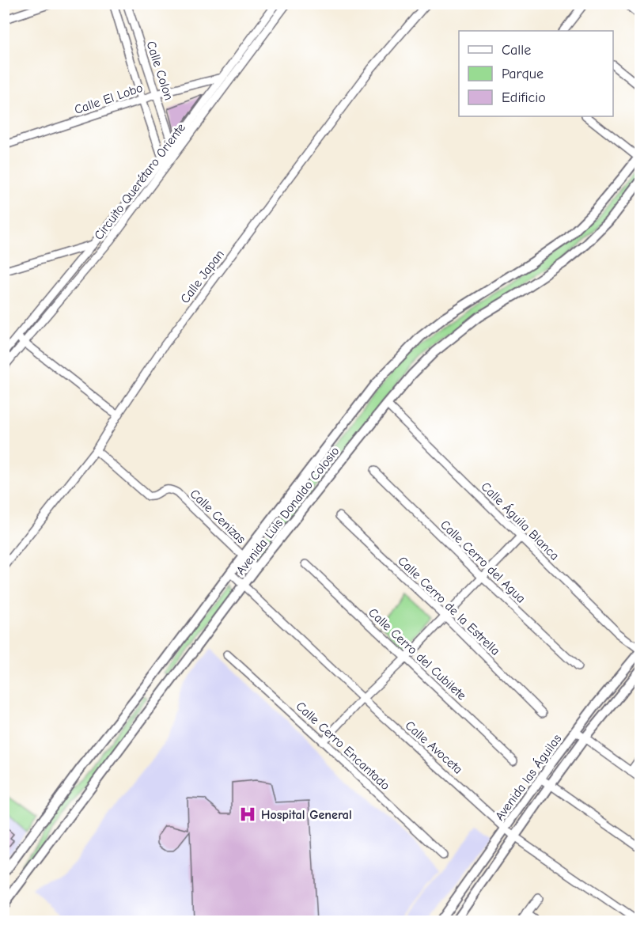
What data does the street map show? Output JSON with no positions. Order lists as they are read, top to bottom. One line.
{"streets":{"street":["Calle Colon","Calle El Lobo","Circuito Querétaro Oriente","Calle Japan","Avenida Luis Donaldo Colosio","Calle Cenizas","Calle Águila Blanca","Calle Cerro del Agua","Calle Cerro de la Estrella","Calle Cerro del Cubilete","Calle Cerro Encantado","Calle Avoceta","Avenida las Águilas"]},"crossings":[["Calle Colon","Calle El Lobo"],["Calle Colon","Circuito Querétaro Oriente"],["Calle El Lobo","Circuito Querétaro Oriente"],["Calle Japan","Calle Cenizas"],["Avenida Luis Donaldo Colosio","Calle Cenizas"],["Avenida Luis Donaldo Colosio","Calle Águila Blanca"],["Avenida Luis Donaldo Colosio","Calle Avoceta"],["Calle Águila Blanca","Avenida las Águilas"],["Calle Avoceta","Avenida las Águilas"]],"places":{"hospital":["Hospital General"]},"legend":["Calle","Parque","Edificio"]}
